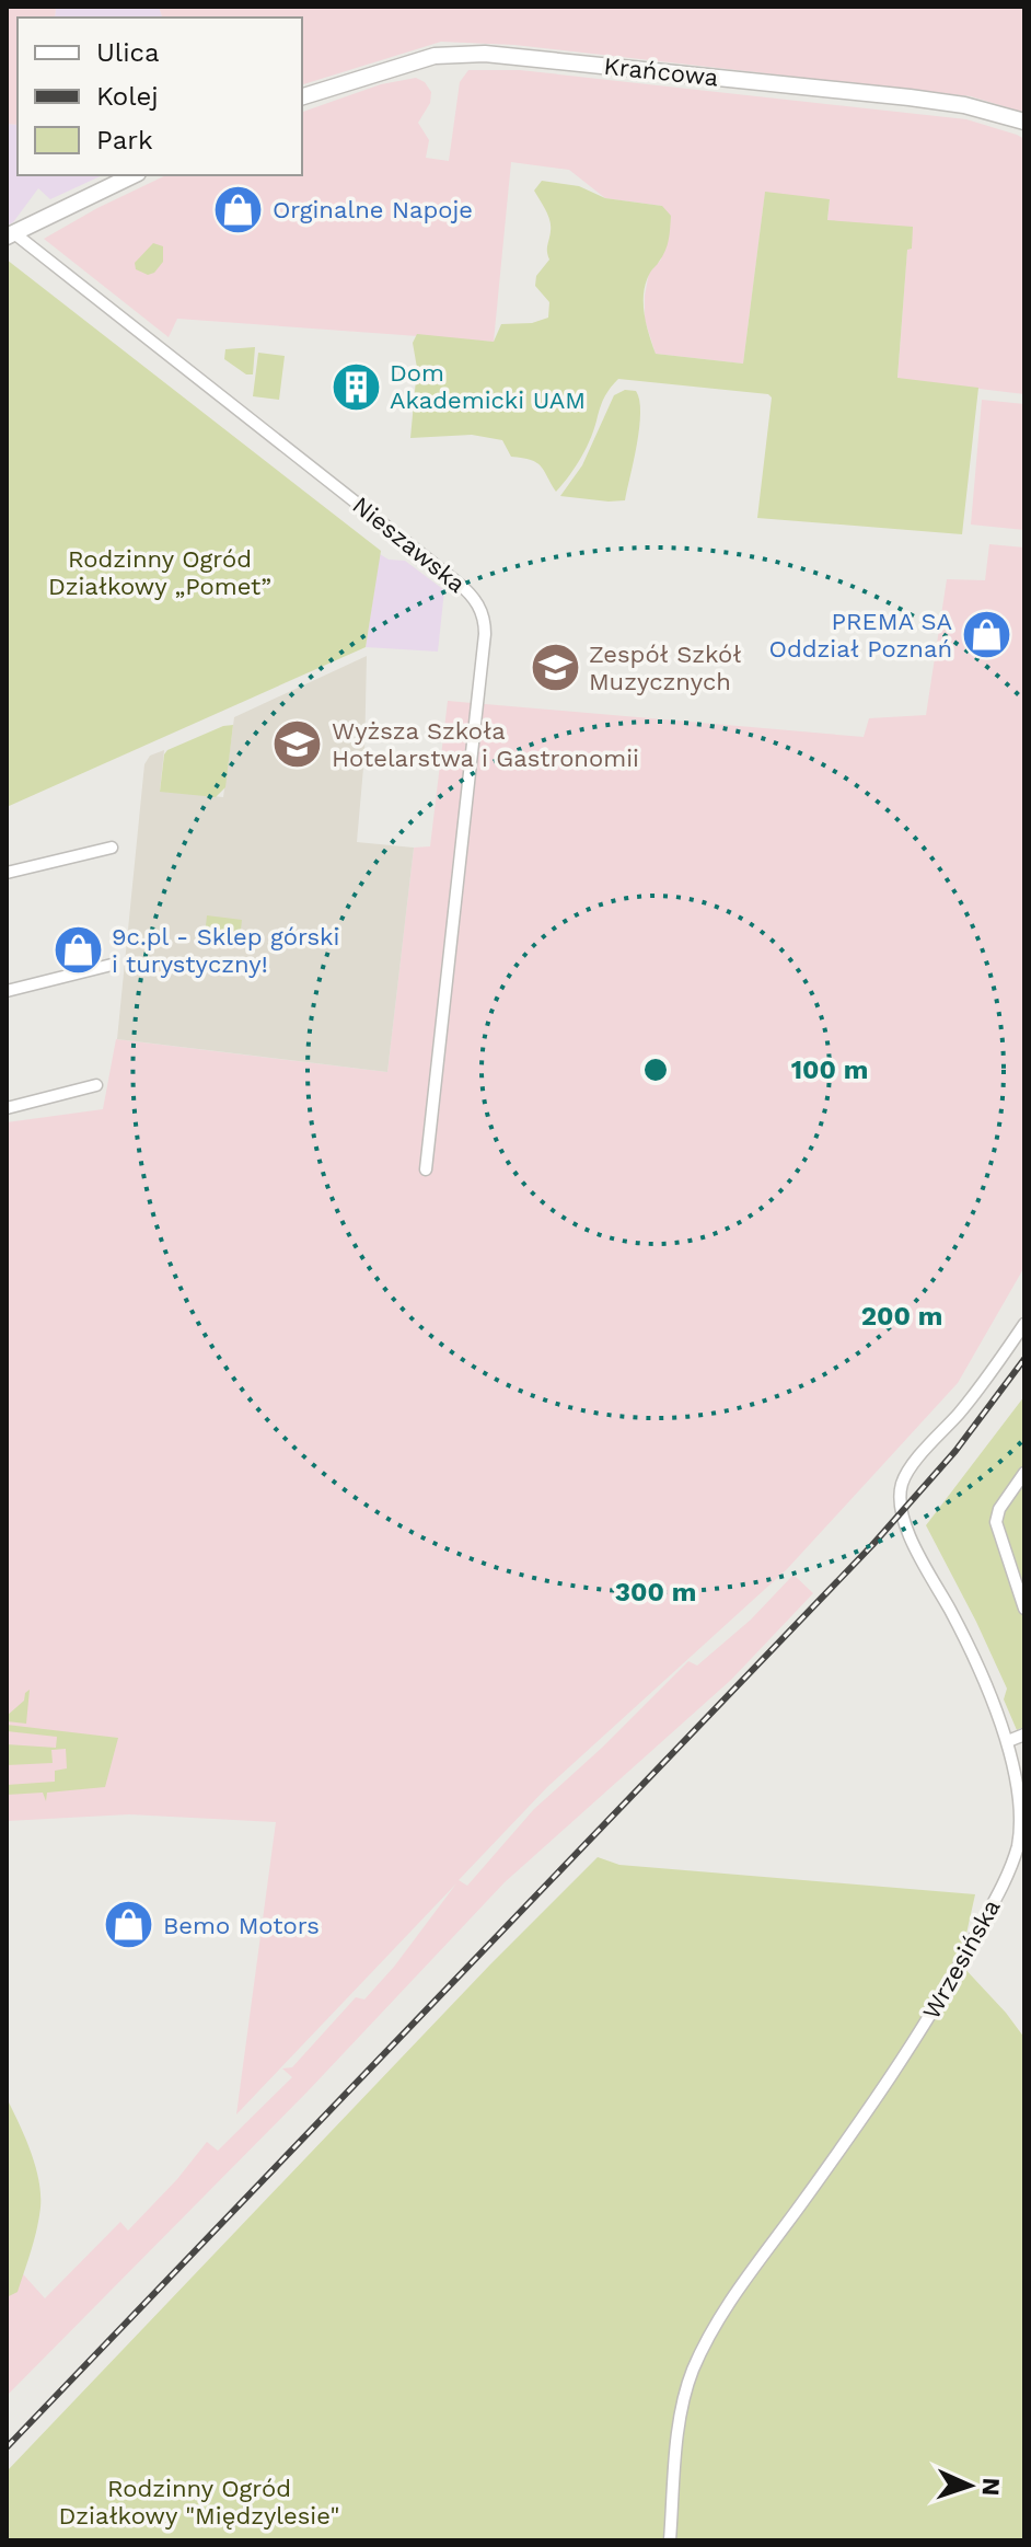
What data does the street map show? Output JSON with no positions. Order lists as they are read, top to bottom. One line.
{"streets":{"street":["Krańcowa","Nieszawska","Wrzesińska"]},"parks":["Rodzinny Ogród Działkowy „Pomet”","Rodzinny Ogród Działkowy \"Międzylesie\""],"places":{"shop":["Orginalne Napoje","PREMA SA Oddział Poznań","9c.pl - Sklep górski i turystyczny!","Bemo Motors"],"building":["Dom Akademicki UAM"],"school or university":["Zespół Szkół Muzycznych","Wyższa Szkoła Hotelarstwa i Gastronomii"]},"legend":["Ulica","Kolej","Park"],"north":"right","rings":["100 m","200 m","300 m"]}
